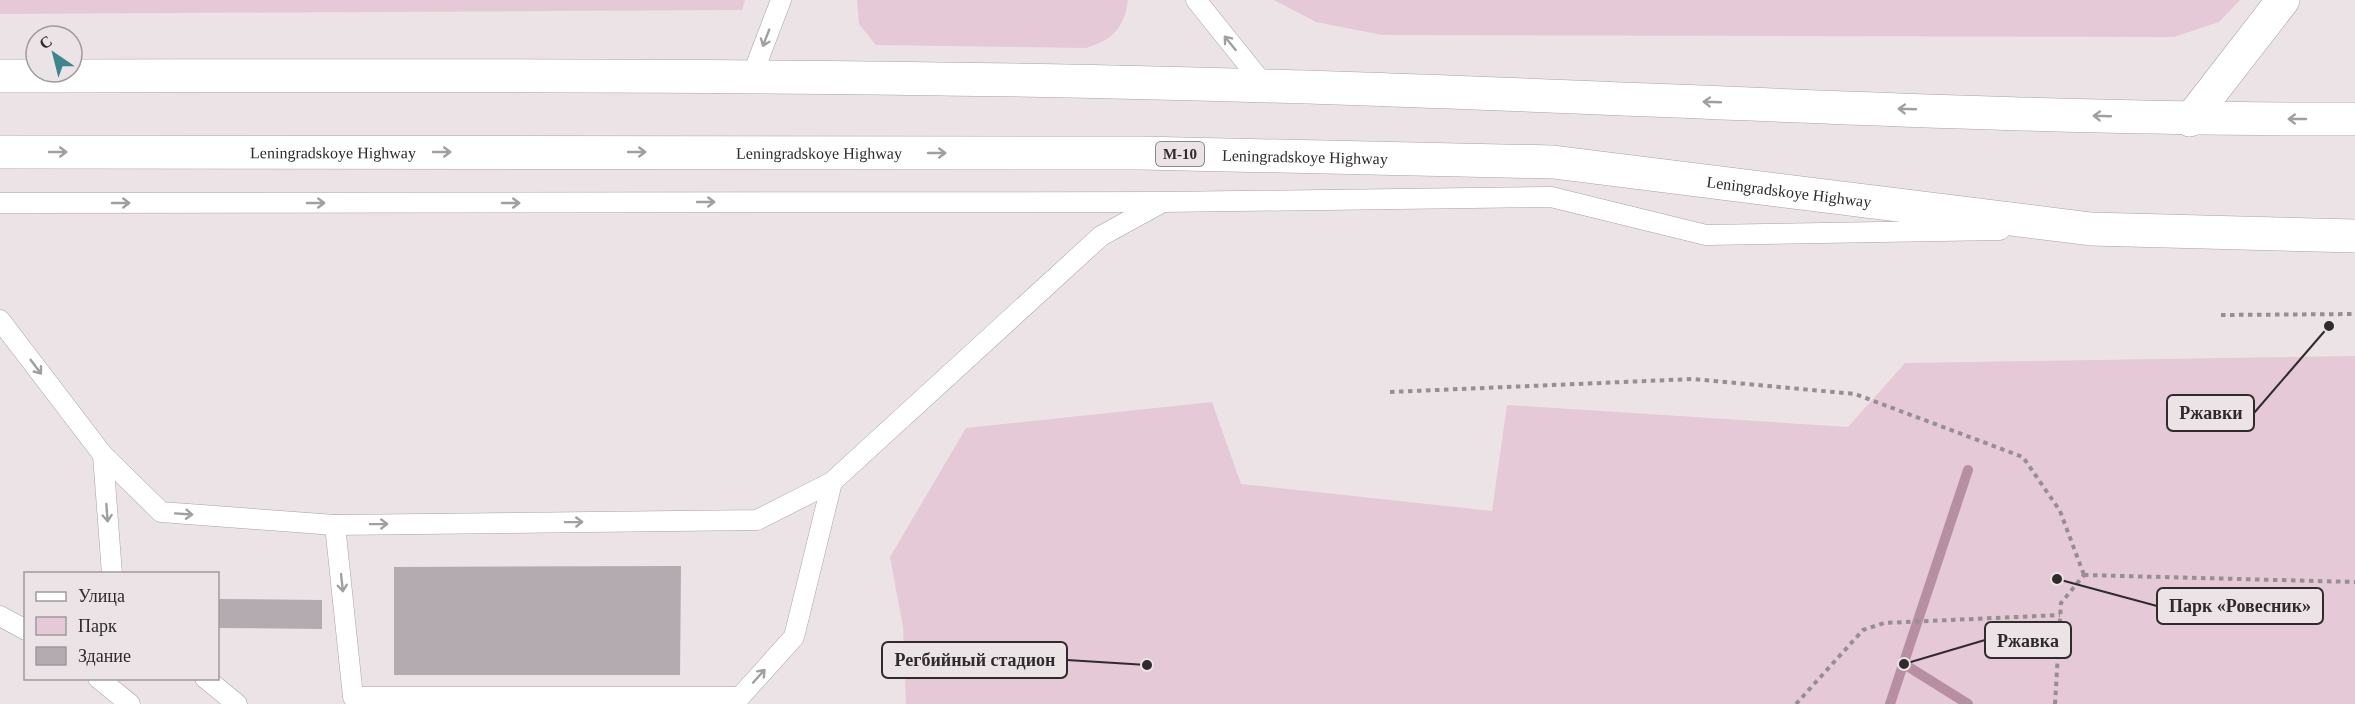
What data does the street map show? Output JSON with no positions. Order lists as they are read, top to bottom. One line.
{"streets":{"main road":["Leningradskoye Highway","М-10"]},"places":["Ржавки","Парк «Ровесник»","Ржавка","Регбийный стадион"],"legend":["Улица","Парк","Здание"],"north":"top left"}
